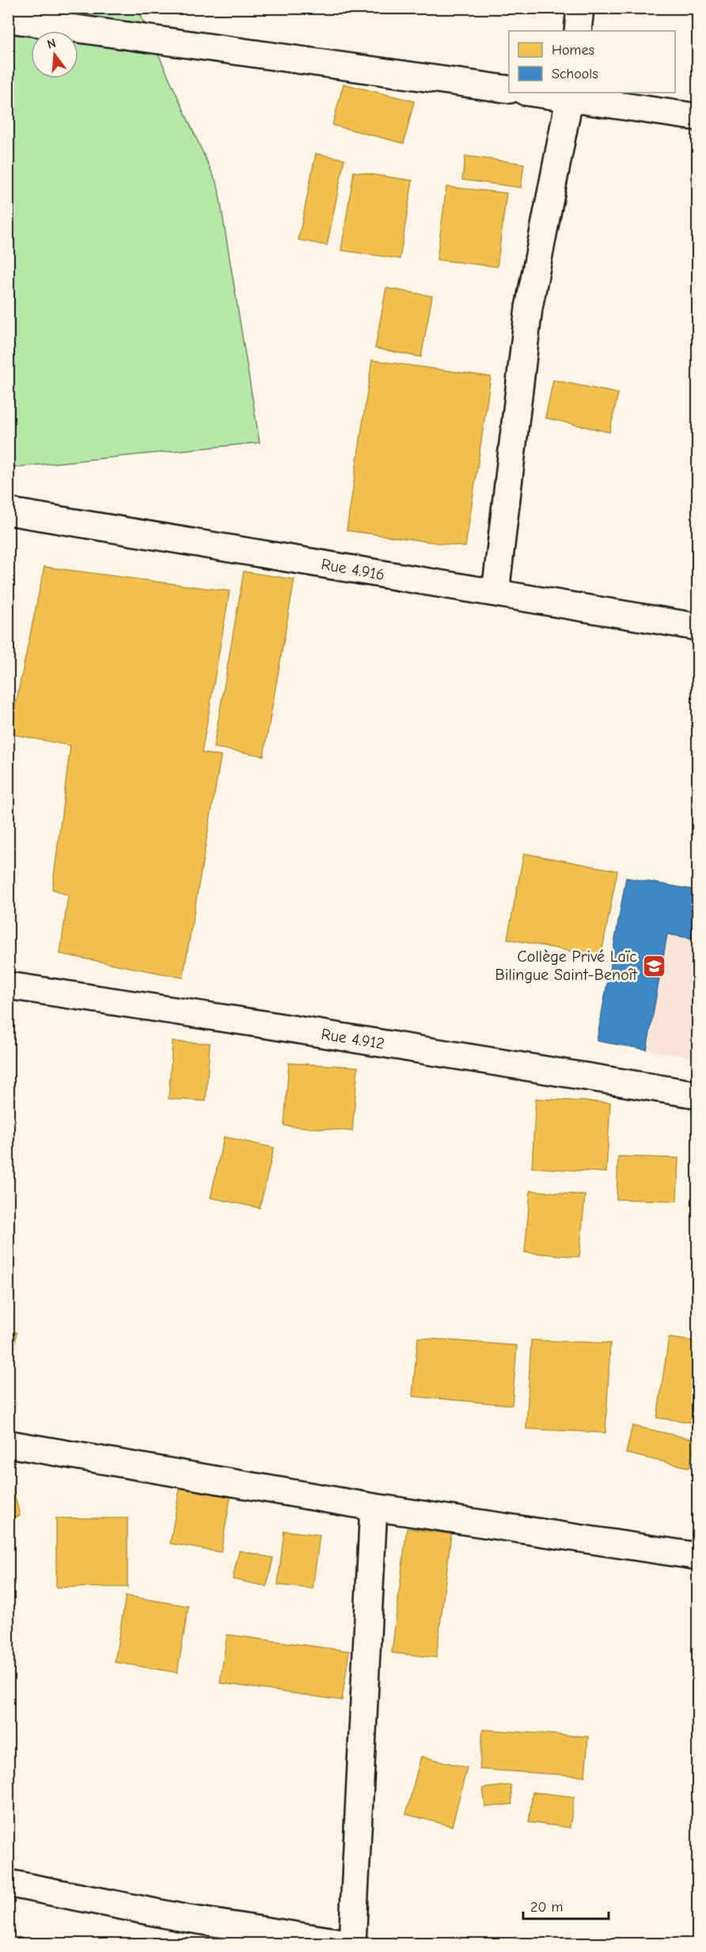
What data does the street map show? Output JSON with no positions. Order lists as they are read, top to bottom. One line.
{"streets":{"street":["Rue 4.916","Rue 4.912"]},"places":{"school or university":["Collège Privé Laïc Bilingue Saint-Benoît"]},"legend":["Homes","Schools"],"scale_bar":"20 m","north":"top"}
